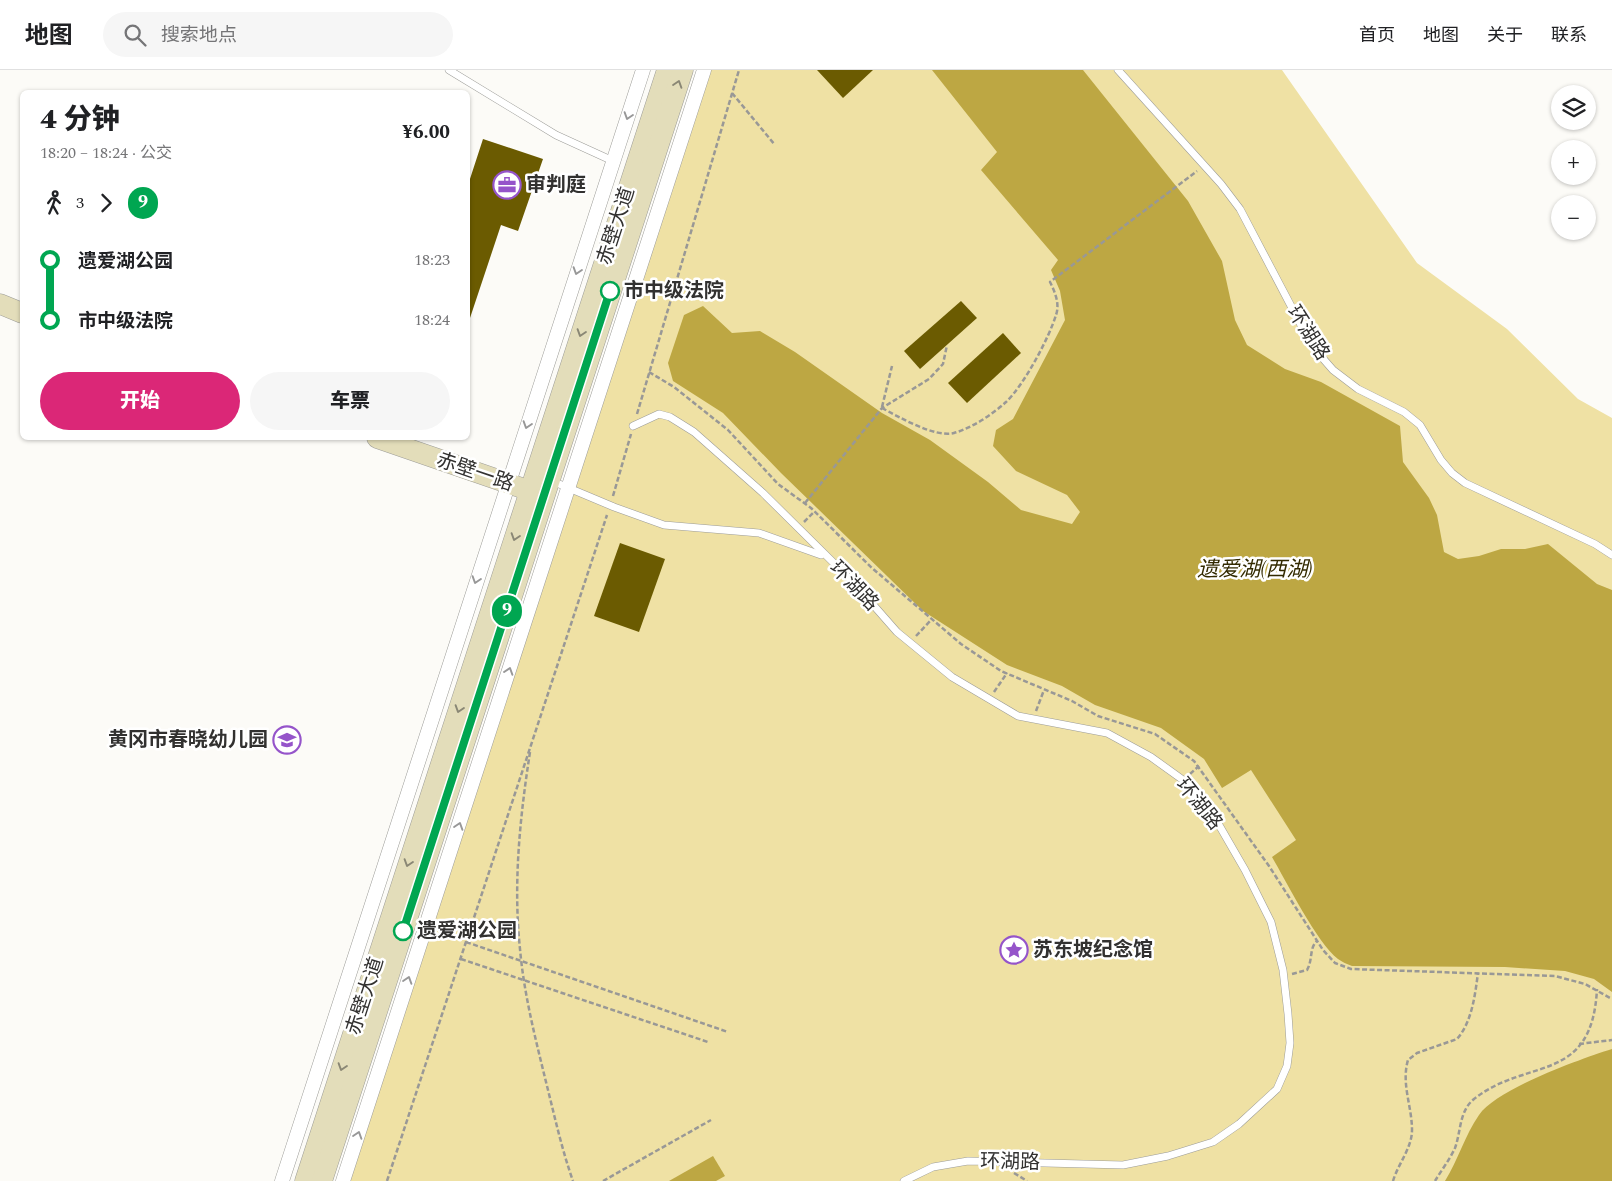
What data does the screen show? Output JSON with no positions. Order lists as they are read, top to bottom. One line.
{"streets":{"main road":["赤壁大道","赤壁一路"],"lane":["环湖路"]},"crossings":[["赤壁大道","赤壁一路"]],"water":["遗爱湖(西湖)"],"places":{"office":["审判庭"],"other":["市中级法院","遗爱湖公园"],"school or university":["黄冈市春晓幼儿园"],"place":["苏东坡纪念馆"]},"lines":["bus line 9"],"page":{"header":"地图","search":"搜索地点","nav":["首页","地图","关于","联系"],"on_map":"9","map_buttons":["+","−"],"heading":["4 分钟","18:20 – 18:24 · 公交","¥6.00"],"legs":["3","9"],"list":[{"name":"遗爱湖公园","value":"18:23"},{"name":"市中级法院","value":"18:24"}],"buttons":["开始","车票"]}}
